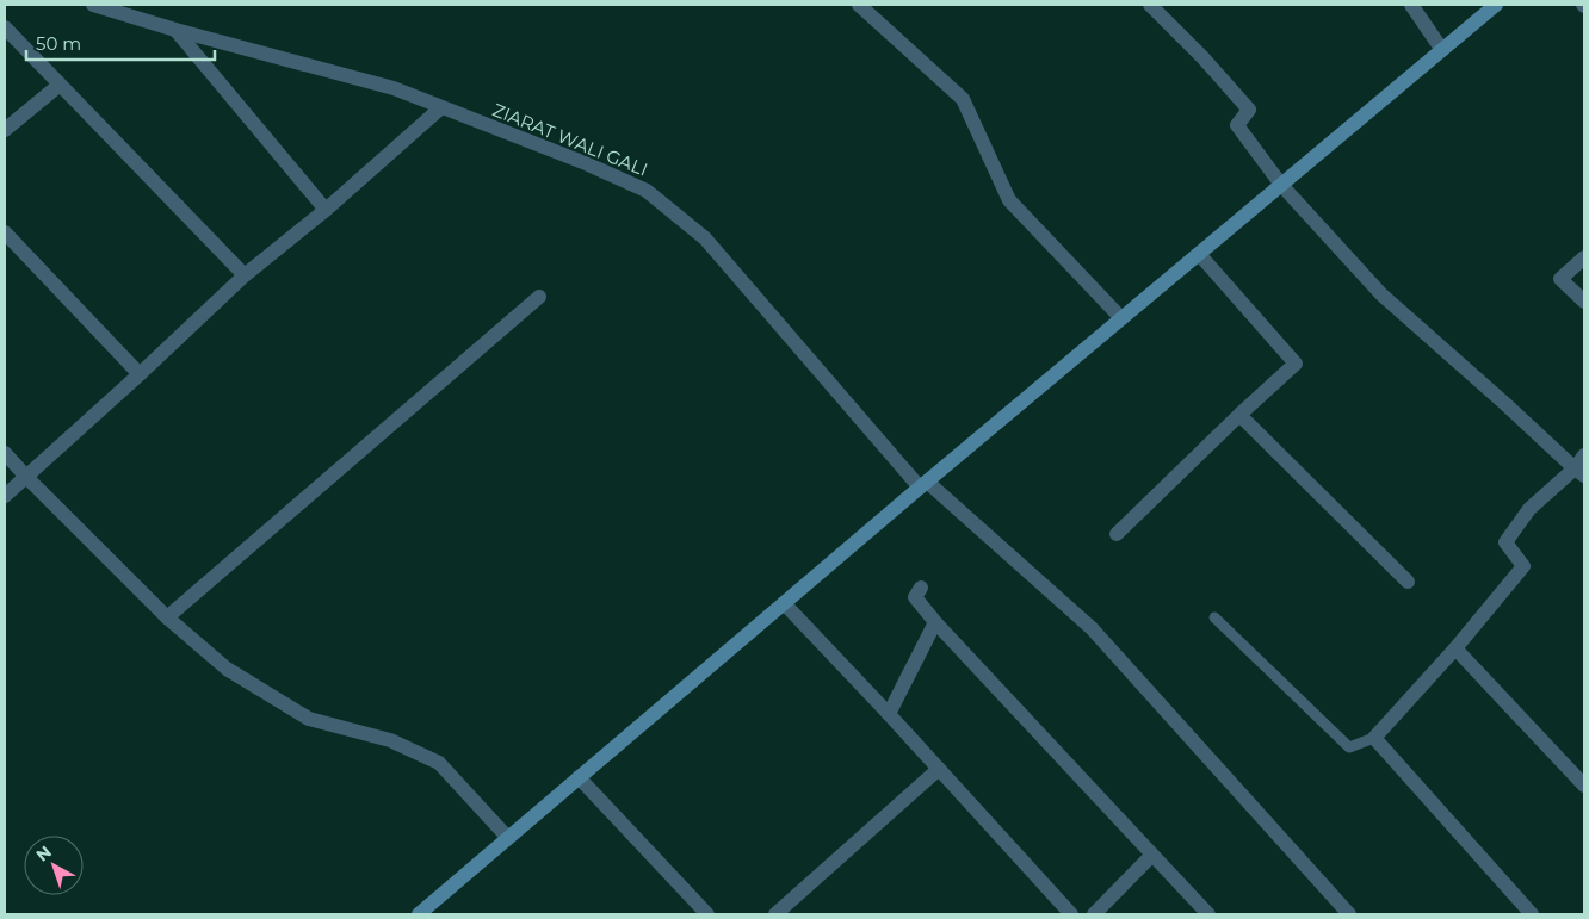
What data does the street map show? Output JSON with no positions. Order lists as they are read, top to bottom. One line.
{"streets":{"street":["ZIARAT WALI GALI"]},"scale_bar":"50 m","north":"top left"}
